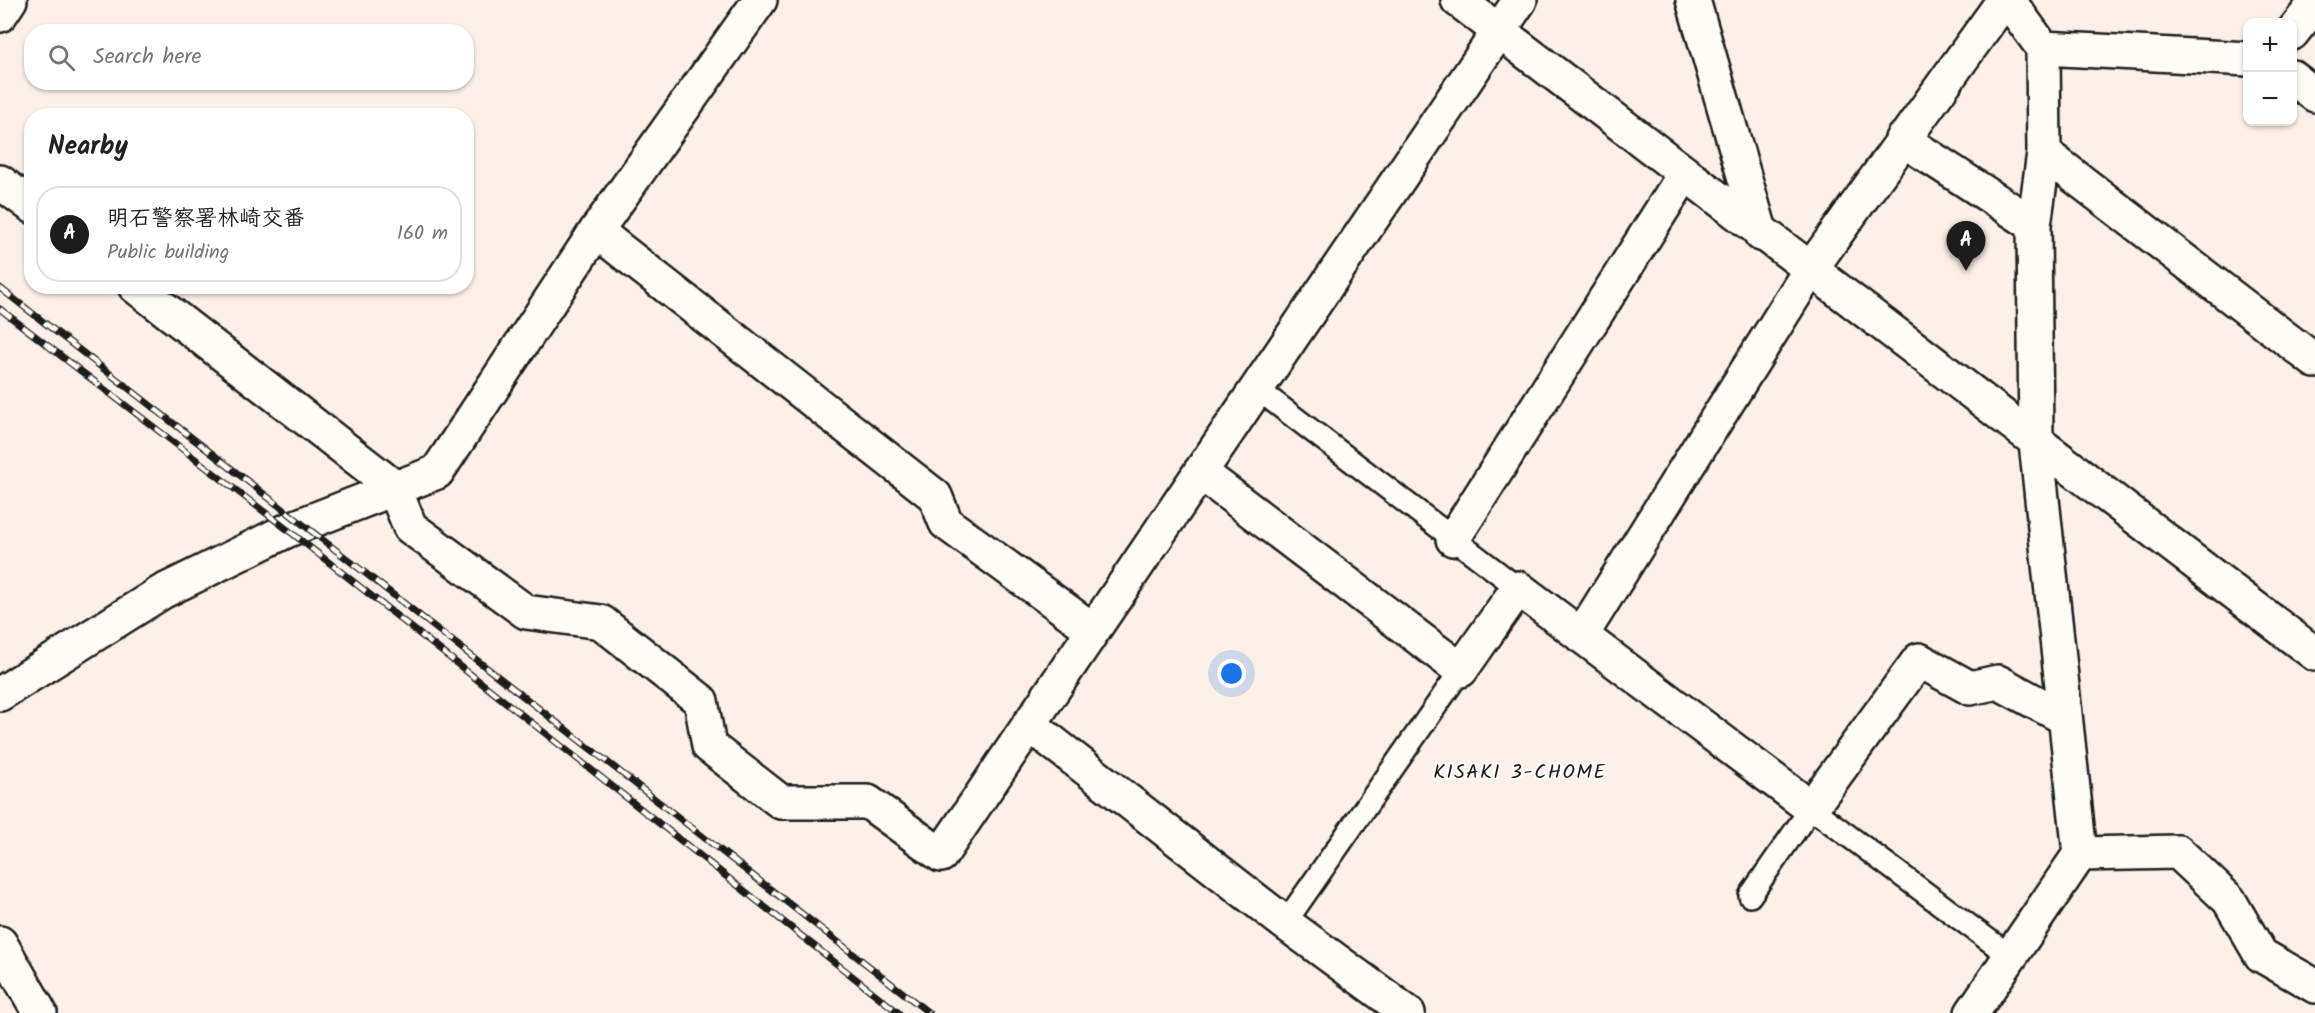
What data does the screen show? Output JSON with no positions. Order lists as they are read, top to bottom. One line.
{"districts":["KISAKI 3-CHOME"],"page":{"map_buttons":["+","−"],"search":"Search here","heading":"Nearby","list":[{"mark":"A","name":"明石警察署林崎交番","note":"Public building","value":"160 m"}],"pins":"A"}}
